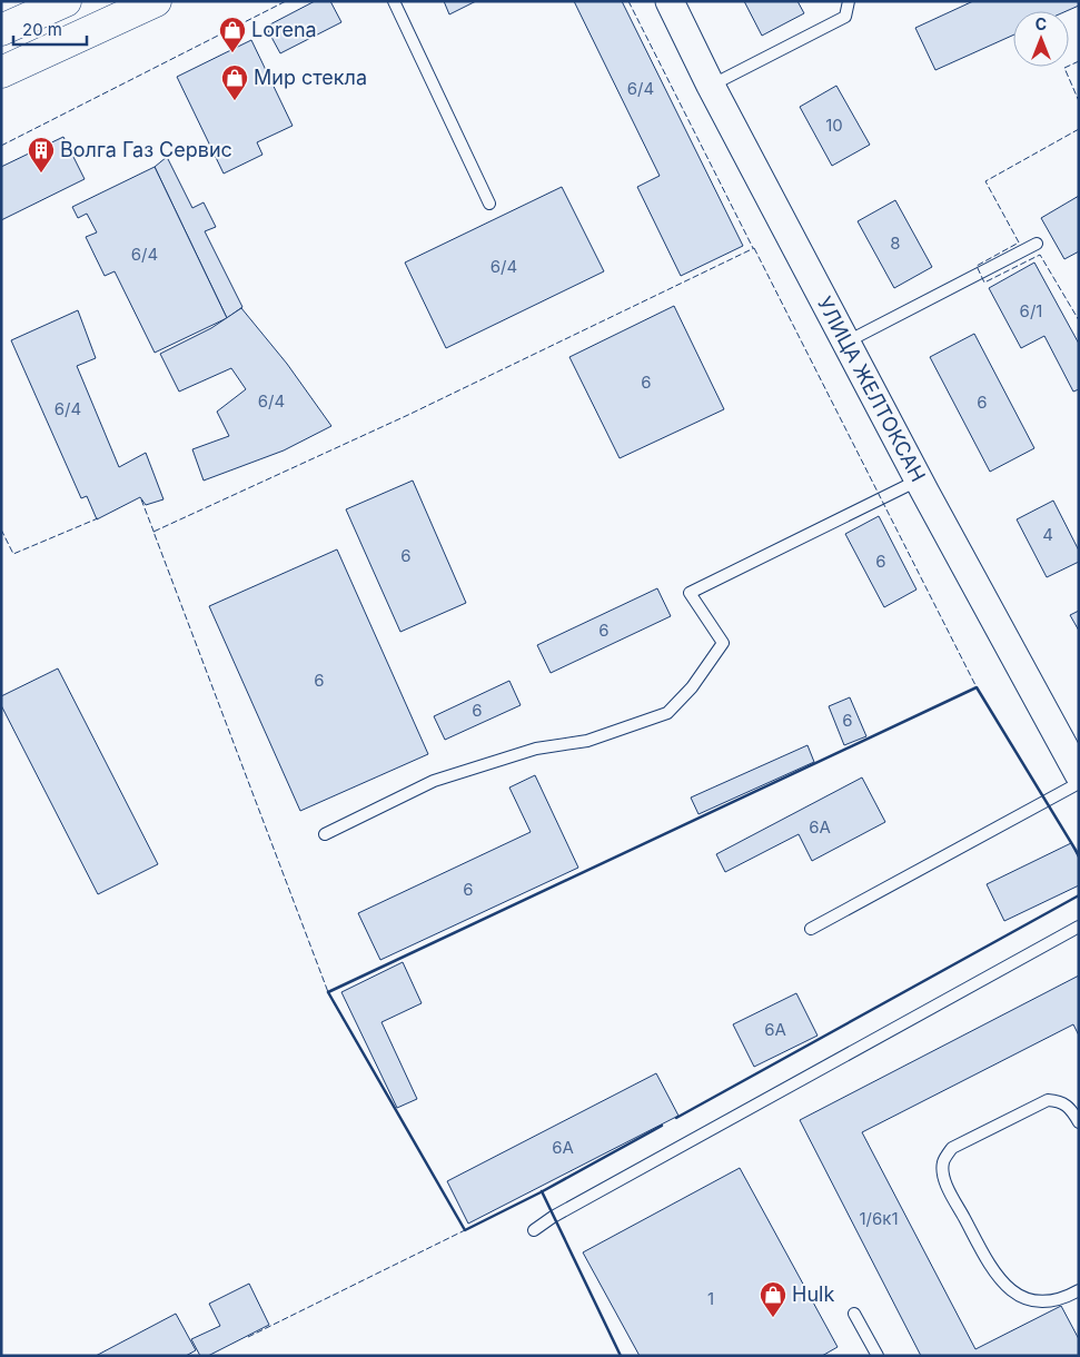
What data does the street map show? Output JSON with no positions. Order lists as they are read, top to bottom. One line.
{"streets":{"street":["УЛИЦА ЖЕЛТОКСАН"]},"places":{"shop":["Lorena","Мир стекла","Hulk"],"building":["Волга Газ Сервис"]},"house_numbers":["6/4","10","8","6/4","6/4","6/1","6","6/4","6","6/4","4","6","6","6","6","6","6","6А","6","6А","6А","1/6к1","1"],"scale_bar":"20 m","north":"top"}
